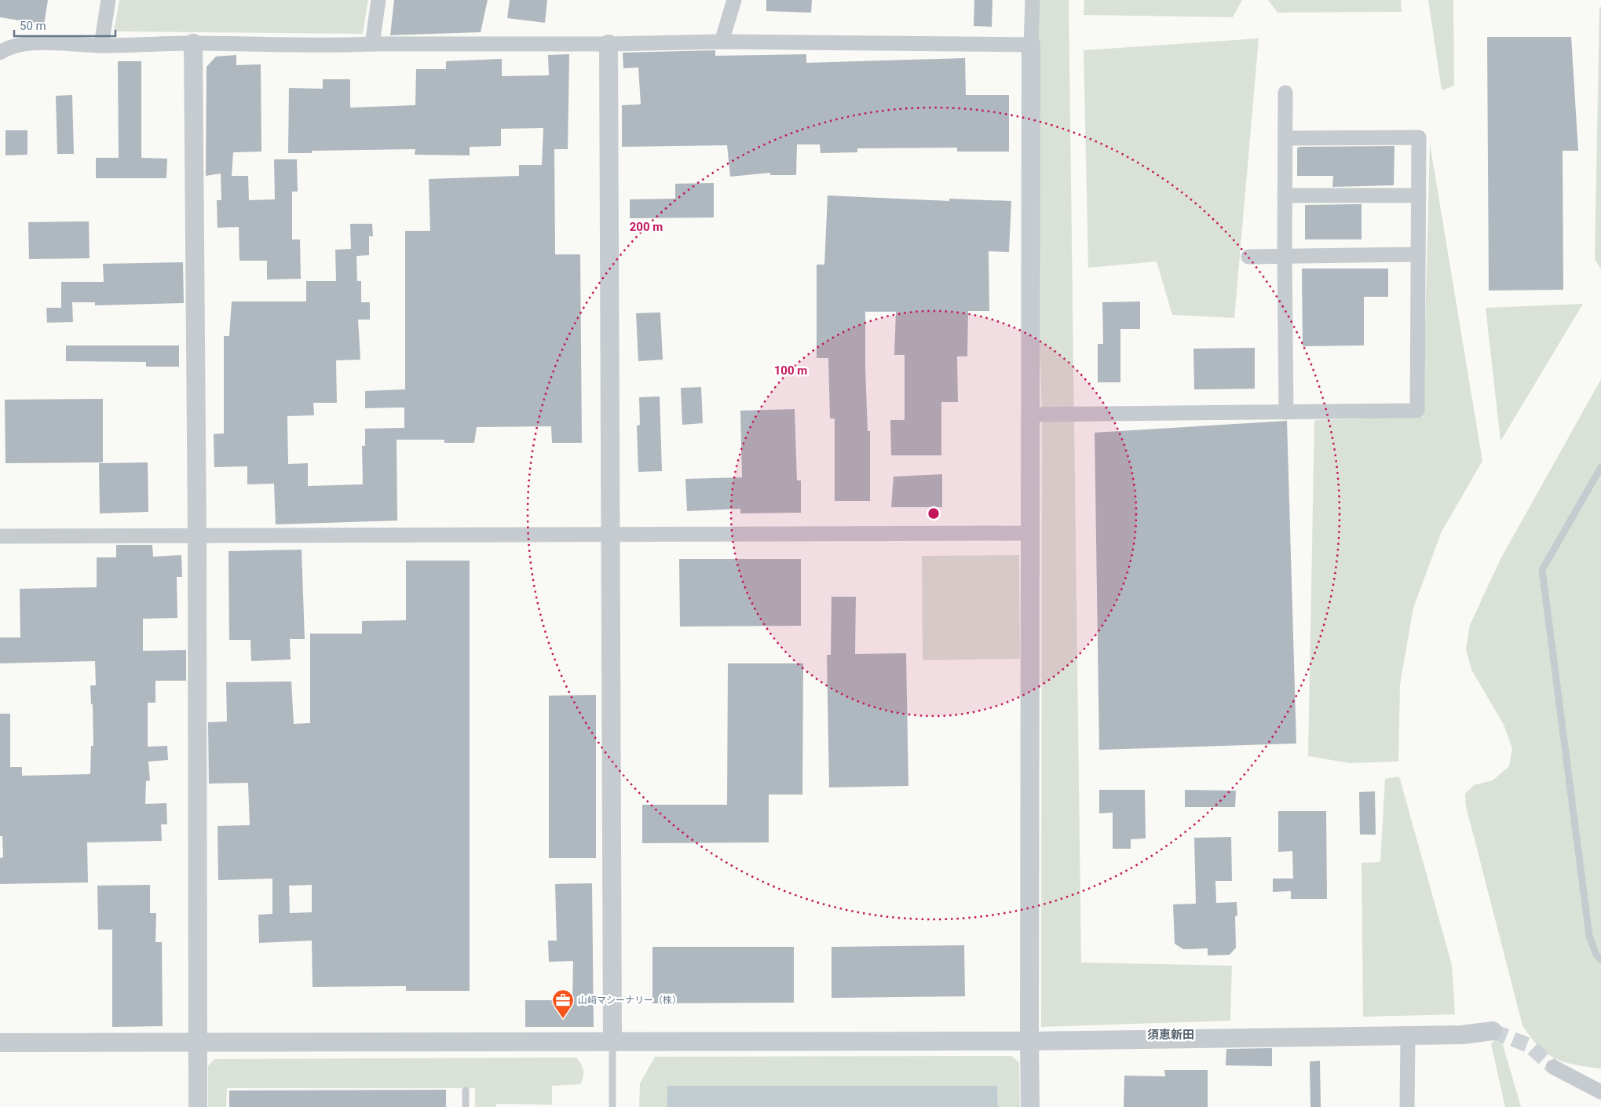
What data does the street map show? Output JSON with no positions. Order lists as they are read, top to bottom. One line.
{"districts":["須恵新田"],"places":{"office":["山﨑マシーナリー（株）"]},"scale_bar":"50 m","rings":["200 m","100 m"]}
